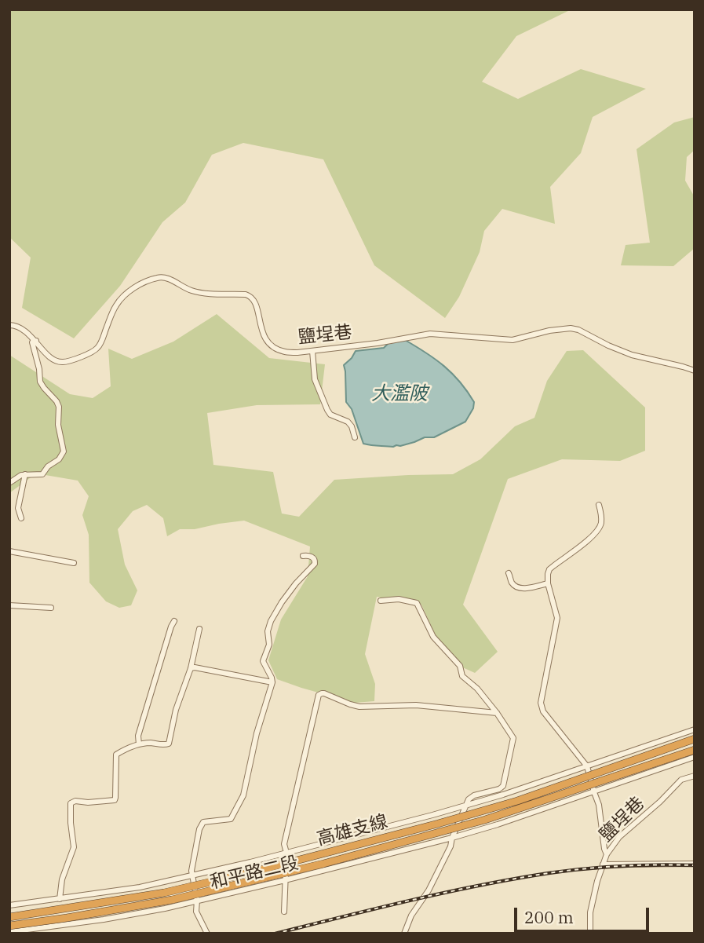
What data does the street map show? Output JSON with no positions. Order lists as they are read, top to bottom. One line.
{"streets":{"highway":["高雄支線"],"street":["鹽埕巷","和平路二段"]},"water":["大濫陂"],"scale_bar":"200 m"}
